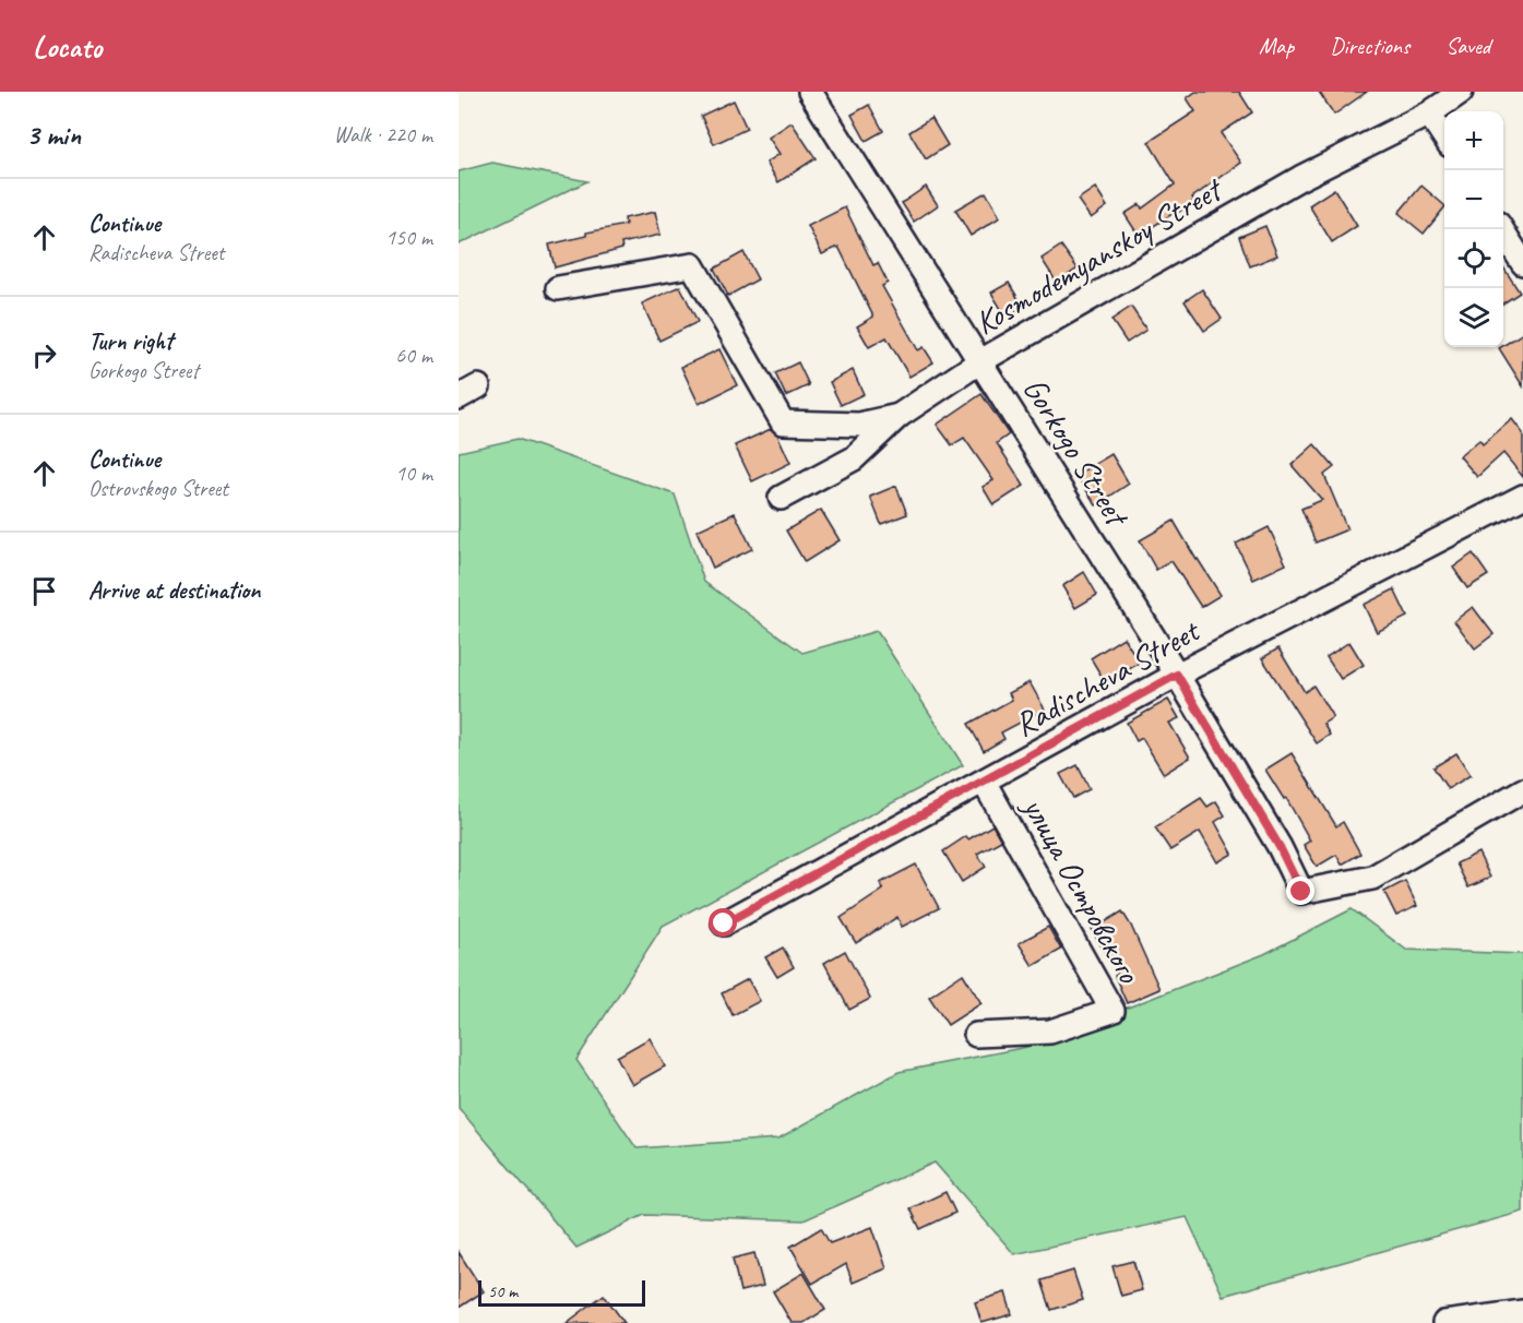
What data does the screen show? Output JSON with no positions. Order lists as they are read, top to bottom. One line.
{"streets":{"street":["Kosmodemyanskoy Street","Gorkogo Street","Radischeva Street","улица Островского"]},"crossings":[["Kosmodemyanskoy Street","Gorkogo Street"],["Gorkogo Street","Radischeva Street"],["Radischeva Street","улица Островского"]],"scale_bar":"50 m","page":{"header":"Locato","nav":["Map","Directions","Saved"],"heading":["3 min","Walk · 220 m"],"map_buttons":["+","−"],"list":[["Continue","Radischeva Street","150 m"],["Turn right","Gorkogo Street","60 m"],["Continue","Ostrovskogo Street","10 m"],"Arrive at destination"],"scale":"50 m"}}
